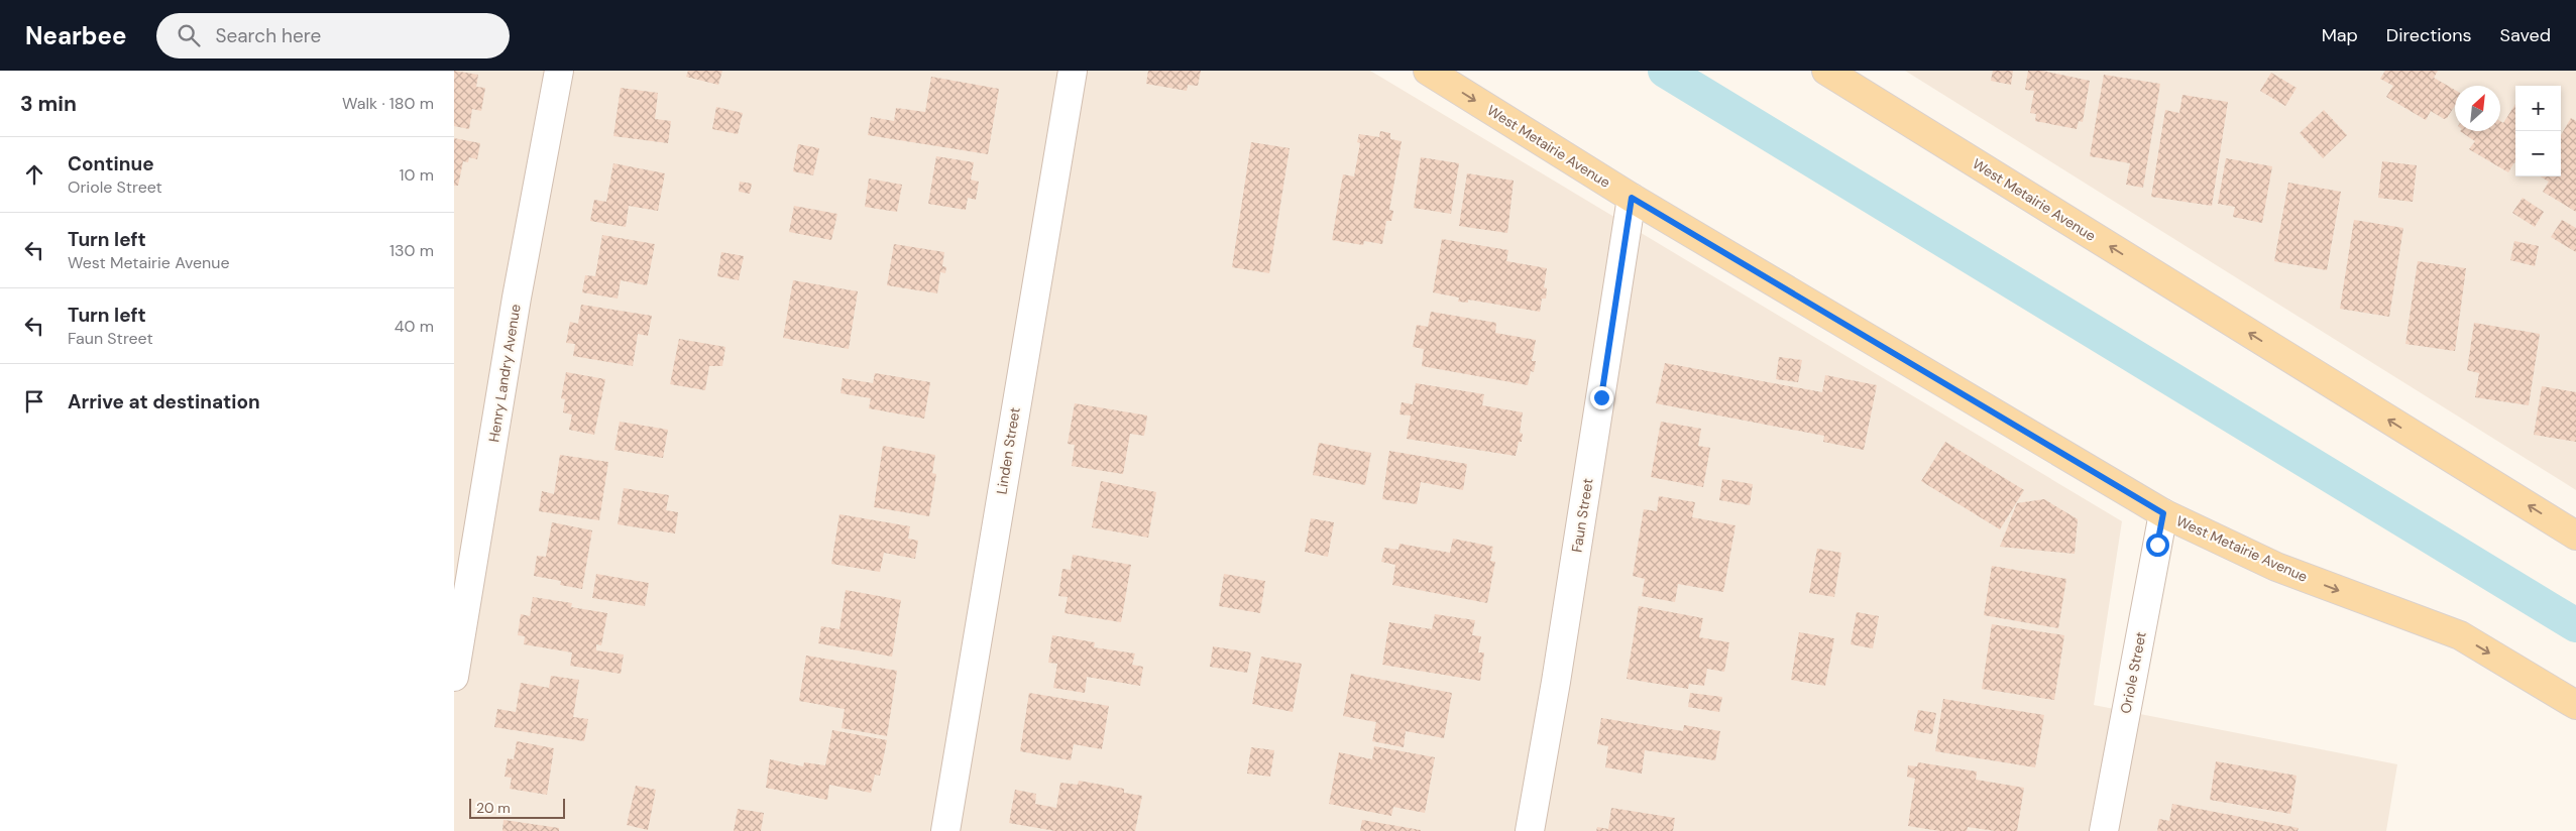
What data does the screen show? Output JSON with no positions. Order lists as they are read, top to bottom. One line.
{"streets":{"main road":["West Metairie Avenue"],"street":["Henry Landry Avenue","Linden Street","Faun Street","Oriole Street"]},"crossings":[["West Metairie Avenue","Faun Street"],["West Metairie Avenue","Oriole Street"]],"scale_bar":"20 m","north":"top right","page":{"header":"Nearbee","search":"Search here","nav":["Map","Directions","Saved"],"heading":["3 min","Walk · 180 m"],"map_buttons":["+","−"],"list":[["Continue","Oriole Street","10 m"],["Turn left","West Metairie Avenue","130 m"],["Turn left","Faun Street","40 m"],"Arrive at destination"],"scale":"20 m"}}
